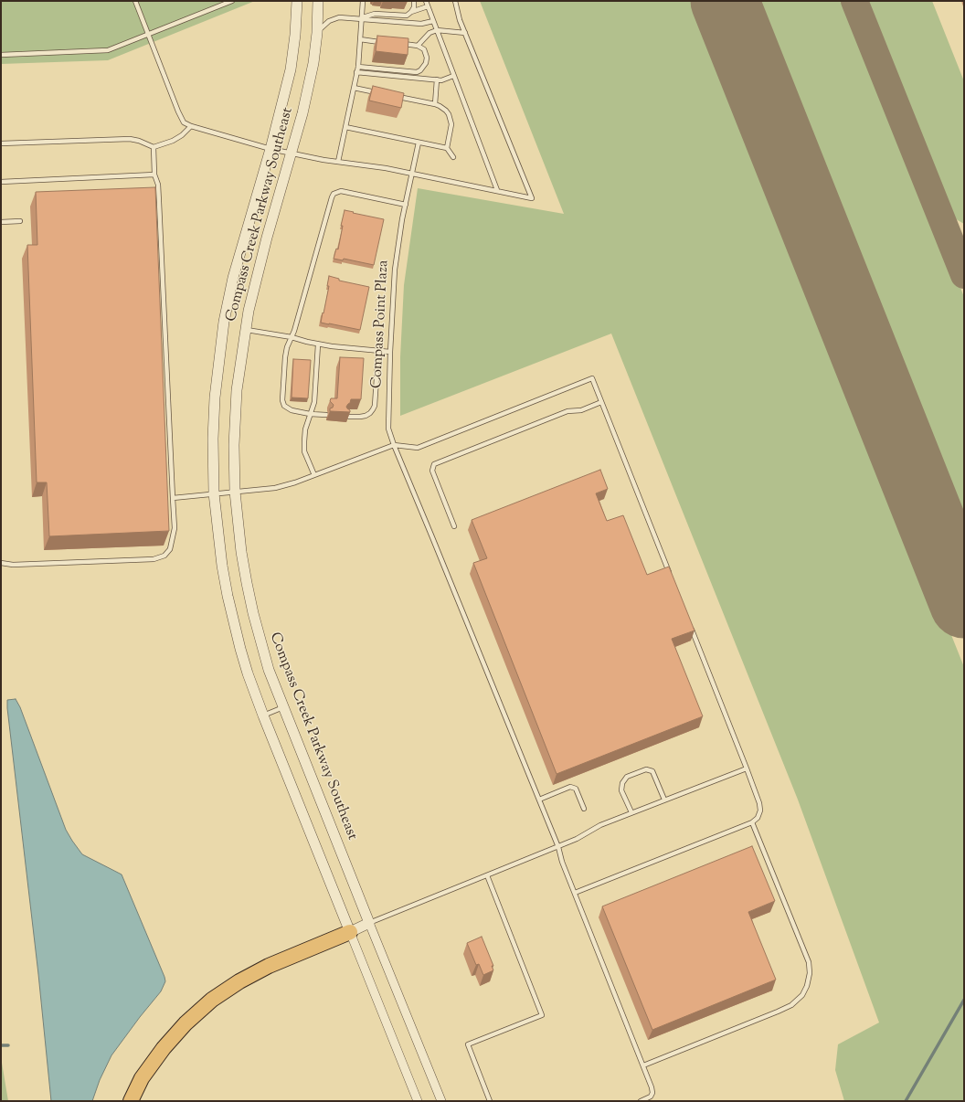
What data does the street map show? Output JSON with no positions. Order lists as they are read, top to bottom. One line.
{"streets":{"street":["Compass Creek Parkway Southeast"],"lane":["Compass Point Plaza"]}}
